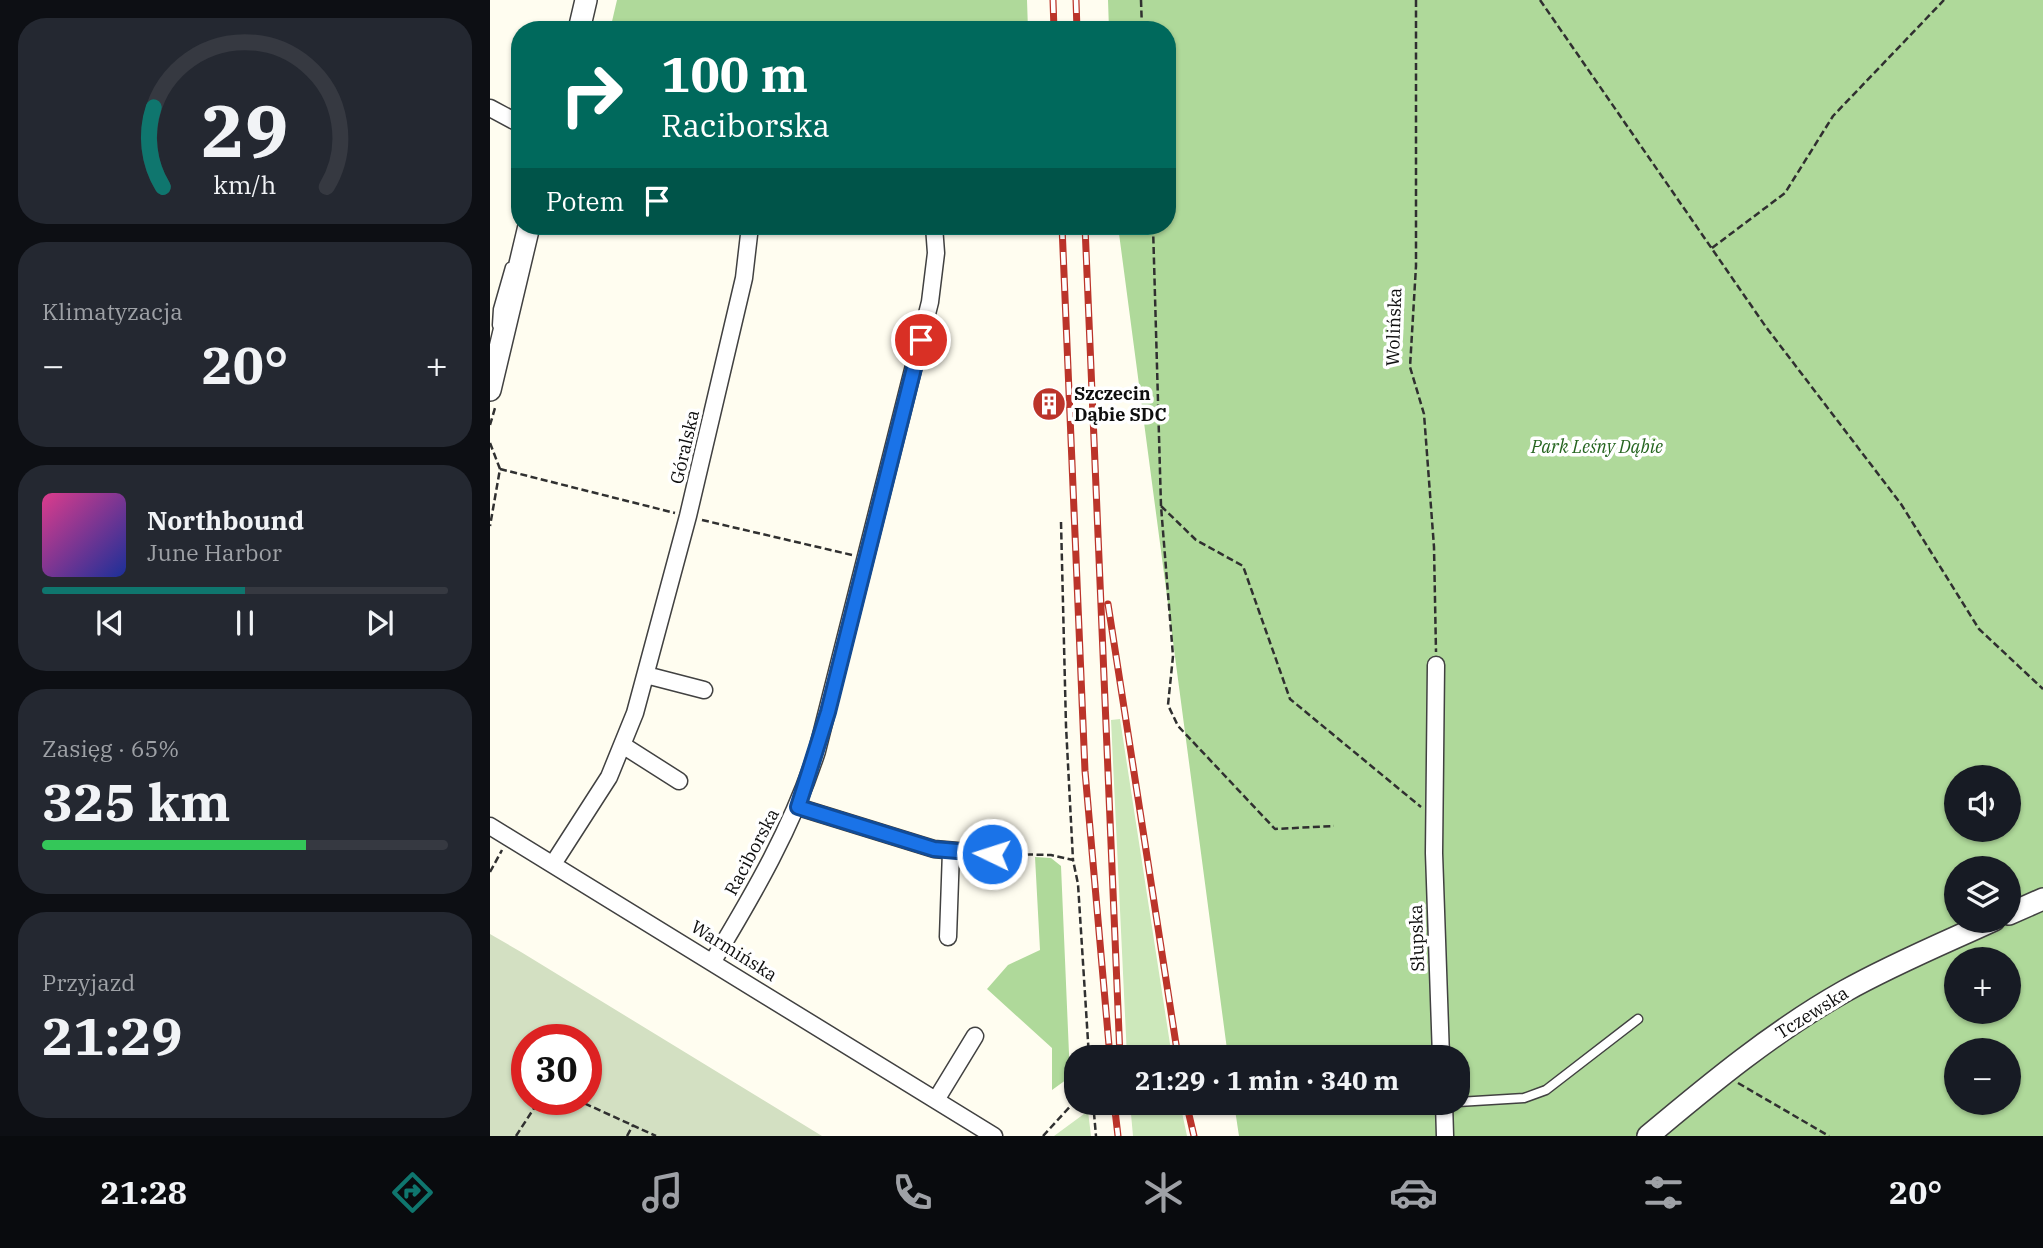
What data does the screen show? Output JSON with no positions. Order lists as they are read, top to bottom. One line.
{"streets":{"street":["Góralska","Raciborska","Słupska","Warmińska","Tczewska"],"path":["Wolińska"]},"crossings":[["Góralska","Warmińska"],["Raciborska","Warmińska"]],"parks":["Park Leśny Dąbie"],"places":{"building":["Szczecin Dąbie SDC"]},"page":{"turn":["100 m","Raciborska"],"then":"Potem","tile":["Klimatyzacja",["Zasięg · 65%","325 km"],["Przyjazd","21:29"]],"heat":["−","20°","+"],"song":["Northbound","June Harbor"],"map_buttons":["+","−"],"limit":"30","trip":"21:29 · 1 min · 340 m","tabs":["21:28","20°"],"gauge":["29","km/h"]}}
